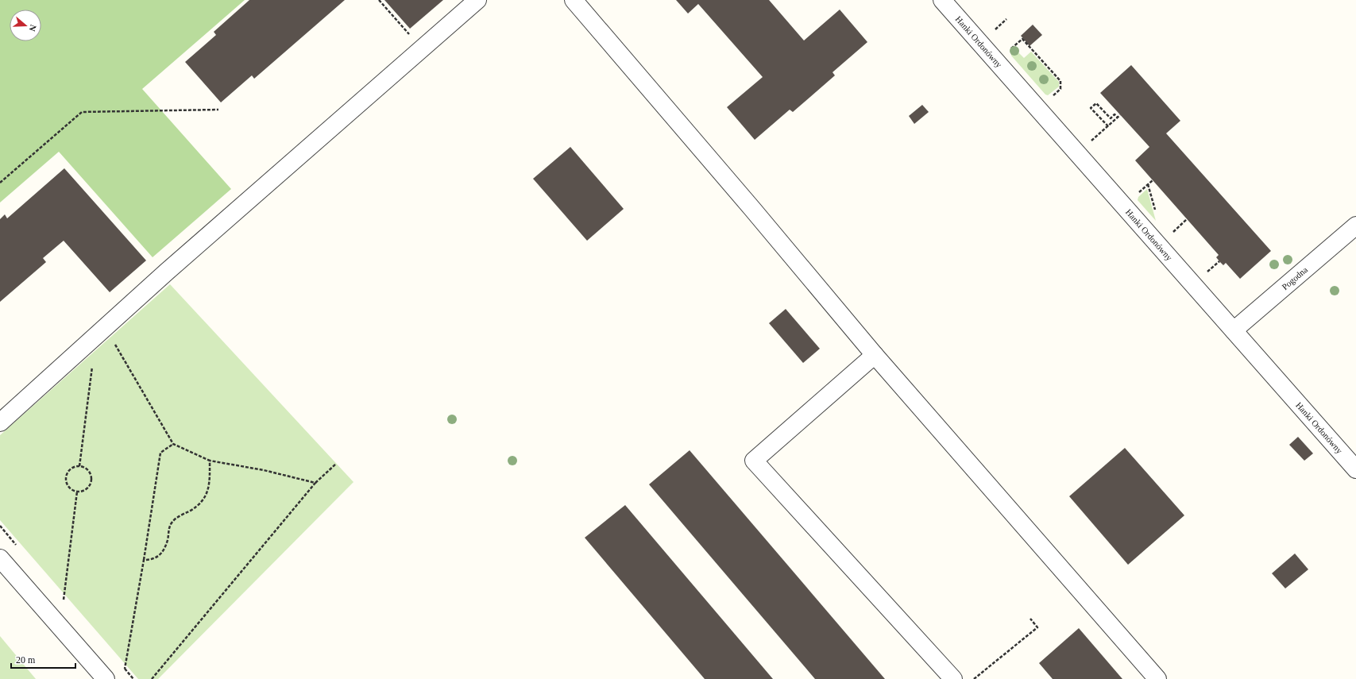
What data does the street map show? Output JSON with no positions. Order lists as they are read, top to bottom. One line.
{"streets":{"street":["Hanki Ordonówny","Pogodna"]},"crossings":[["Hanki Ordonówny","Pogodna"]],"scale_bar":"20 m","north":"right"}
